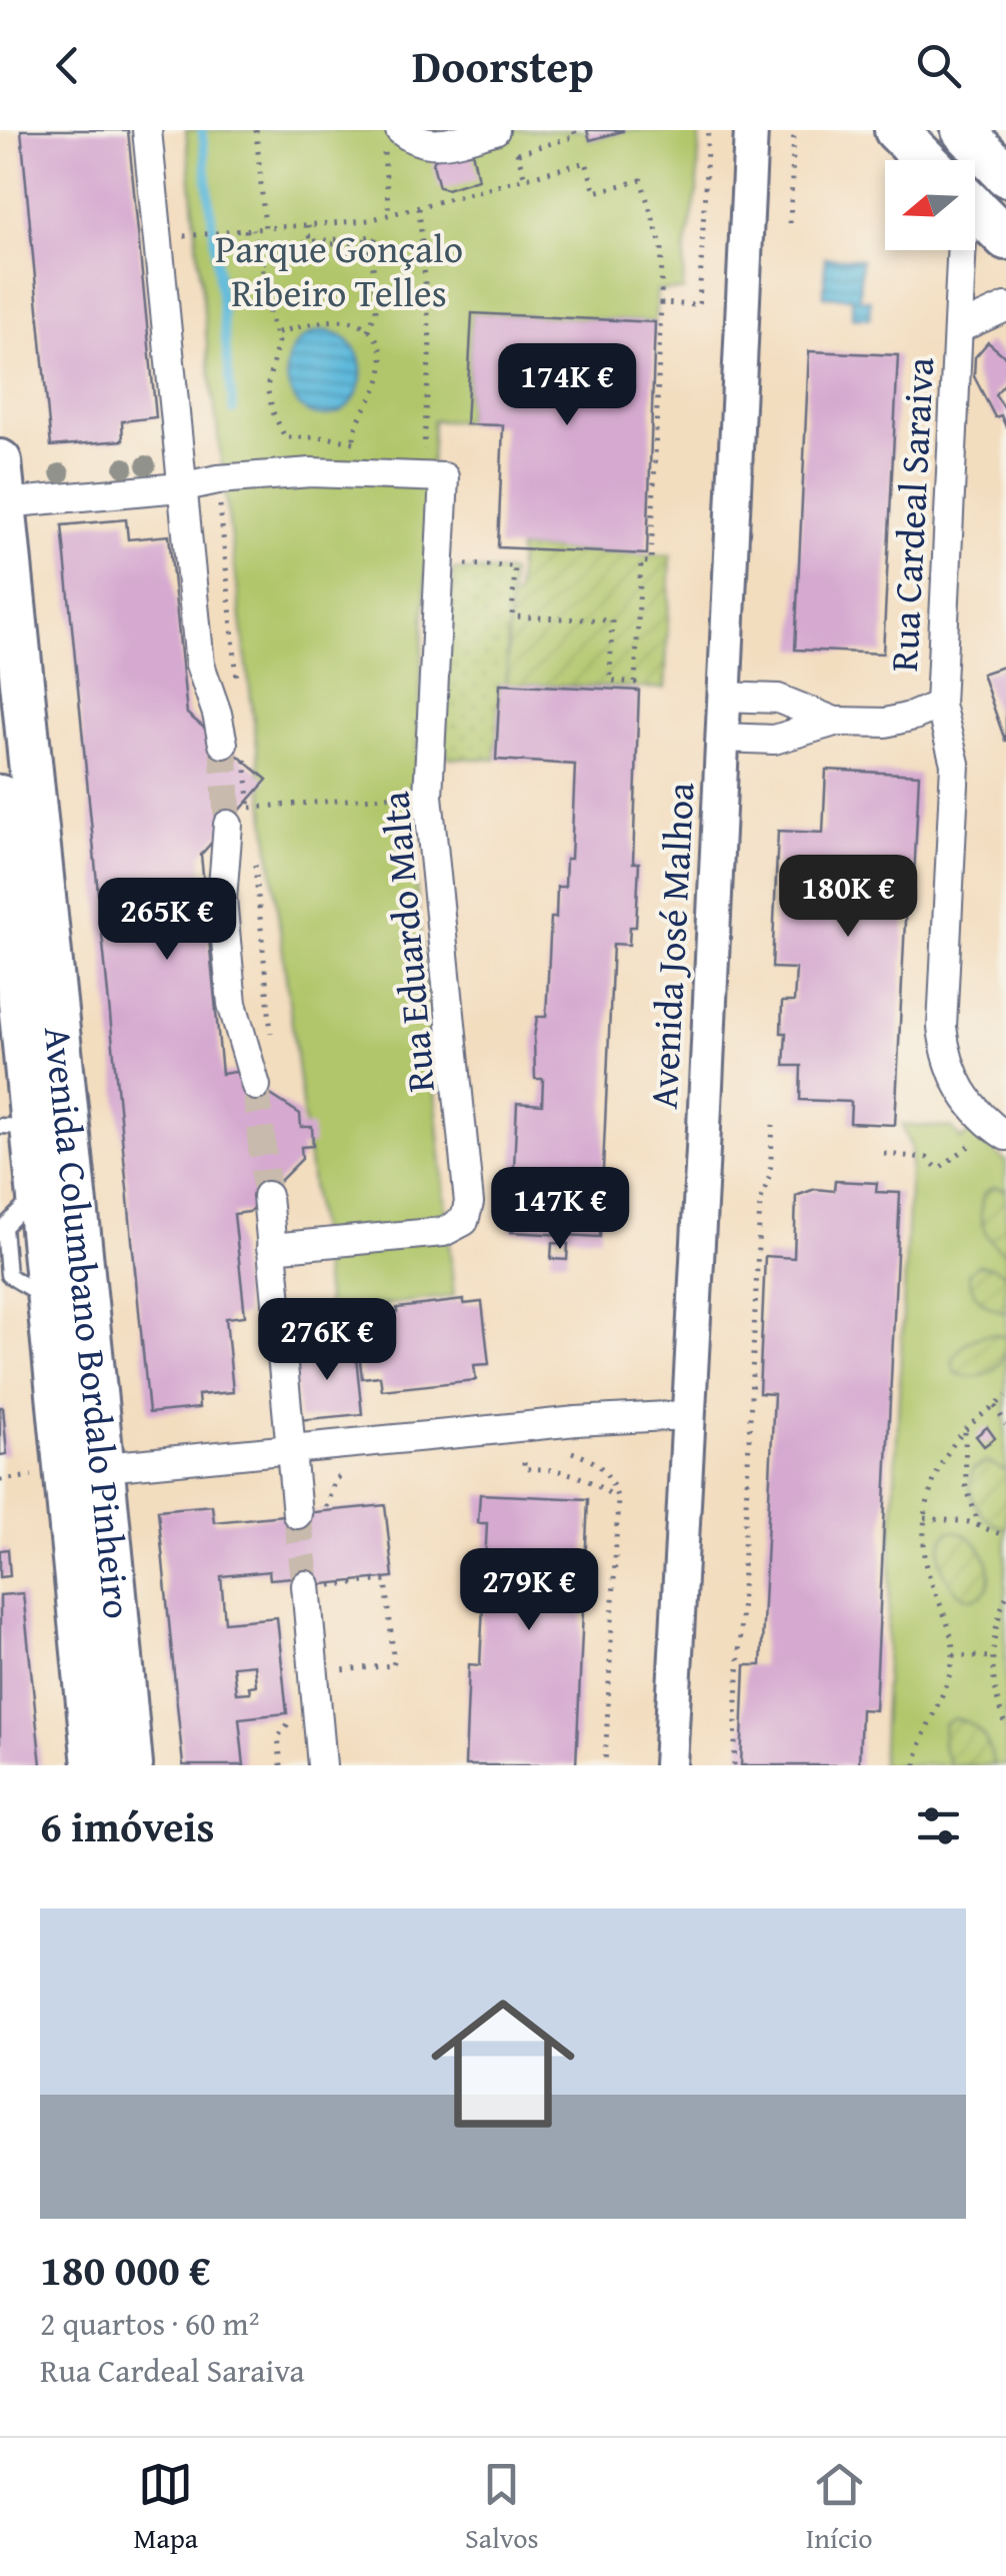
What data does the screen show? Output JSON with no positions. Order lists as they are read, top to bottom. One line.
{"streets":{"main road":["Avenida Columbano Bordalo Pinheiro"],"street":["Rua Cardeal Saraiva","Rua Eduardo Malta","Avenida José Malhoa"]},"crossings":[["Rua Cardeal Saraiva","Avenida José Malhoa"]],"parks":["Parque Gonçalo Ribeiro Telles"],"north":"left","page":{"header":"Doorstep","price":["174K €","180K €","265K €","147K €","276K €","279K €"],"heading":"6 imóveis","list":[{"name":"180 000 €","note":"2 quartos · 60 m² · Rua Cardeal Saraiva"}],"tabs":["Mapa","Salvos","Início"]}}
